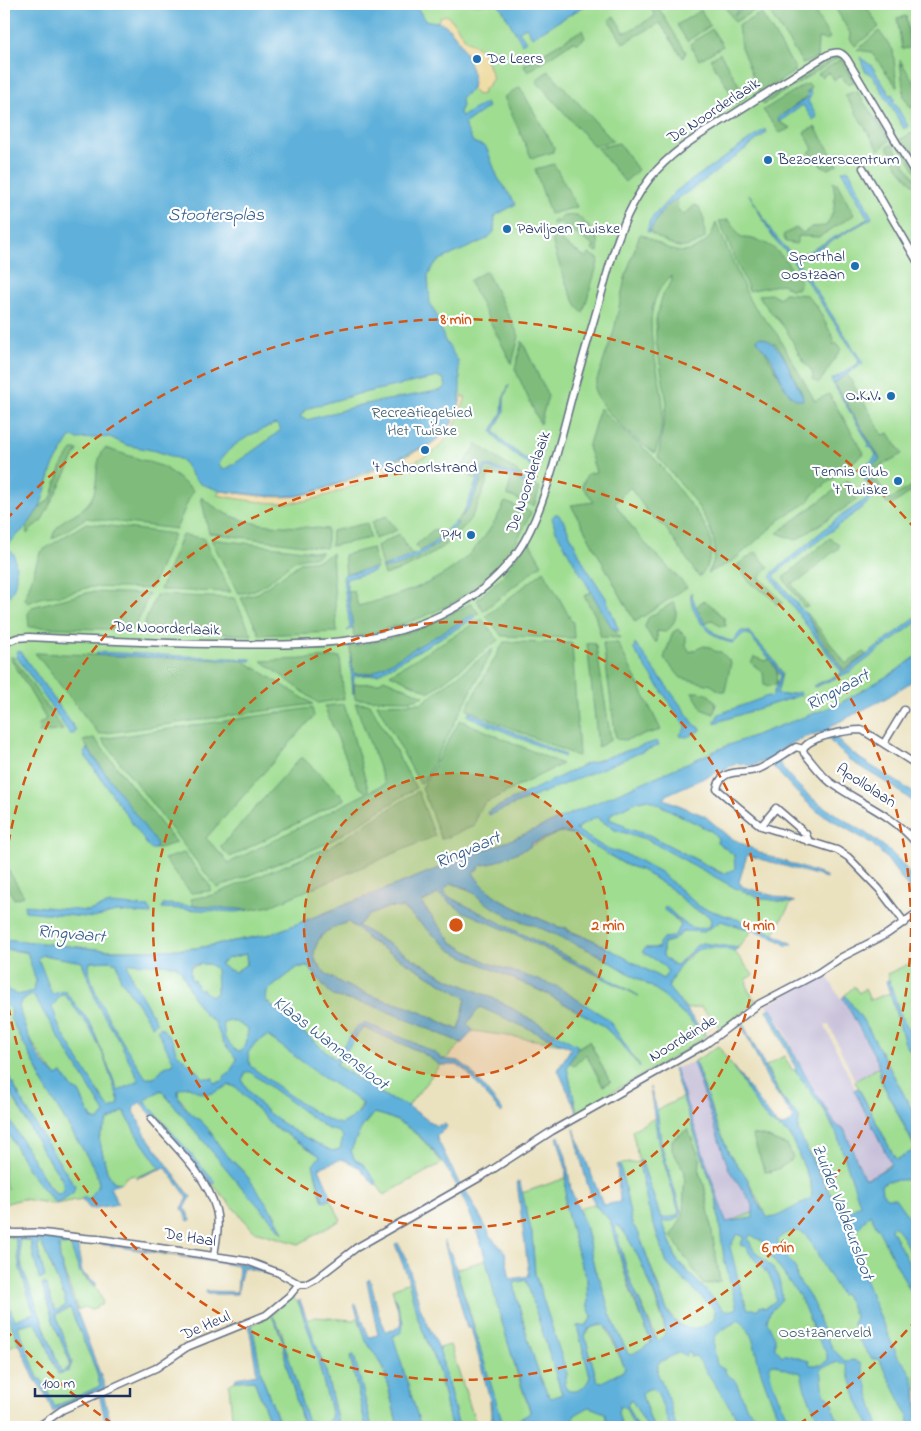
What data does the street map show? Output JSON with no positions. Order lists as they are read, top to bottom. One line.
{"streets":{"street":["De Noorderlaaik","Apollolaan","Noordeinde","De Haal","De Heul"]},"crossings":[["Noordeinde","De Haal"],["Noordeinde","De Heul"],["De Haal","De Heul"]],"water":["Stootersplas","Ringvaart","Klaas Wannensloot","Zuider Valdeursloot"],"parks":["Recreatiegebied Het Twiske","Oostzanerveld"],"places":["De Leers","Bezoekerscentrum","Paviljoen Twiske","Sporthal Oostzaan","O.K.V.","'t Schoorlstrand","Tennis Club 't Twiske","P14"],"scale_bar":"100 m","rings":["8 min","2 min","4 min","6 min"]}
